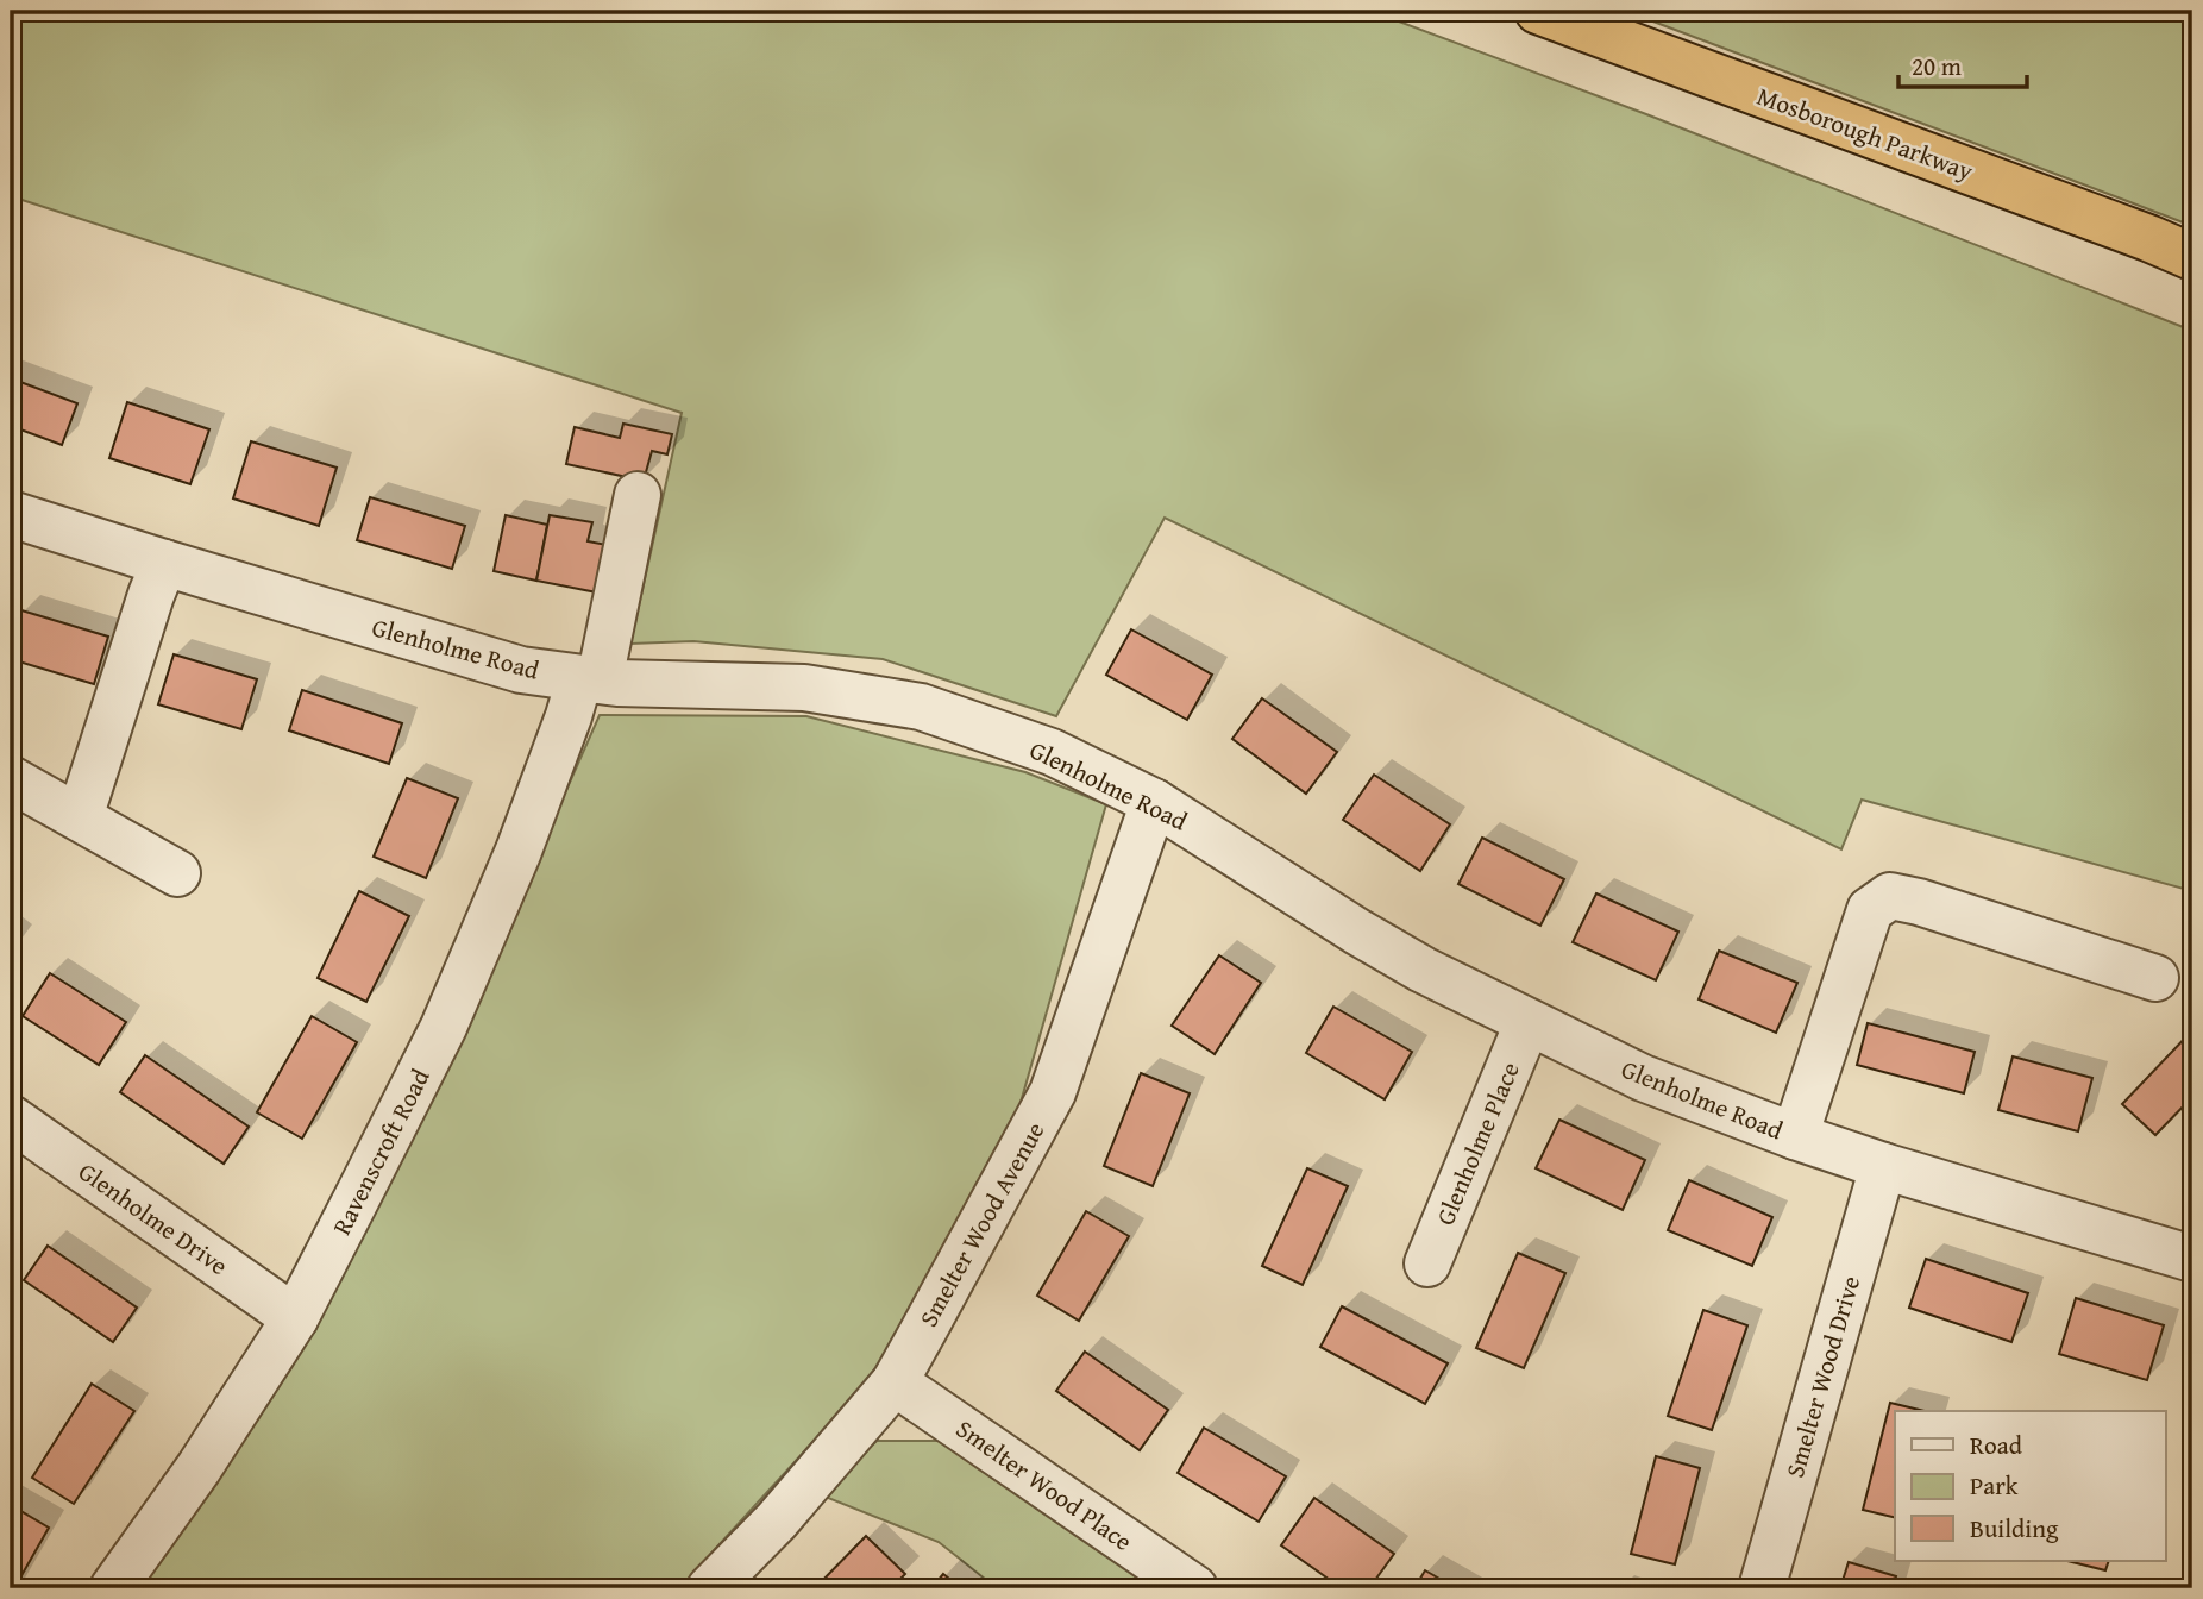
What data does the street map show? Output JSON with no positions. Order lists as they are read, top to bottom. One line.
{"streets":{"highway":["Mosborough Parkway"],"street":["Glenholme Road","Glenholme Place","Ravenscroft Road","Glenholme Drive","Smelter Wood Avenue","Smelter Wood Drive","Smelter Wood Place"]},"crossings":[["Glenholme Road","Glenholme Place"],["Glenholme Road","Ravenscroft Road"],["Glenholme Road","Smelter Wood Avenue"],["Glenholme Road","Smelter Wood Drive"],["Ravenscroft Road","Glenholme Drive"],["Smelter Wood Avenue","Smelter Wood Place"]],"legend":["Road","Park","Building"],"scale_bar":"20 m"}
